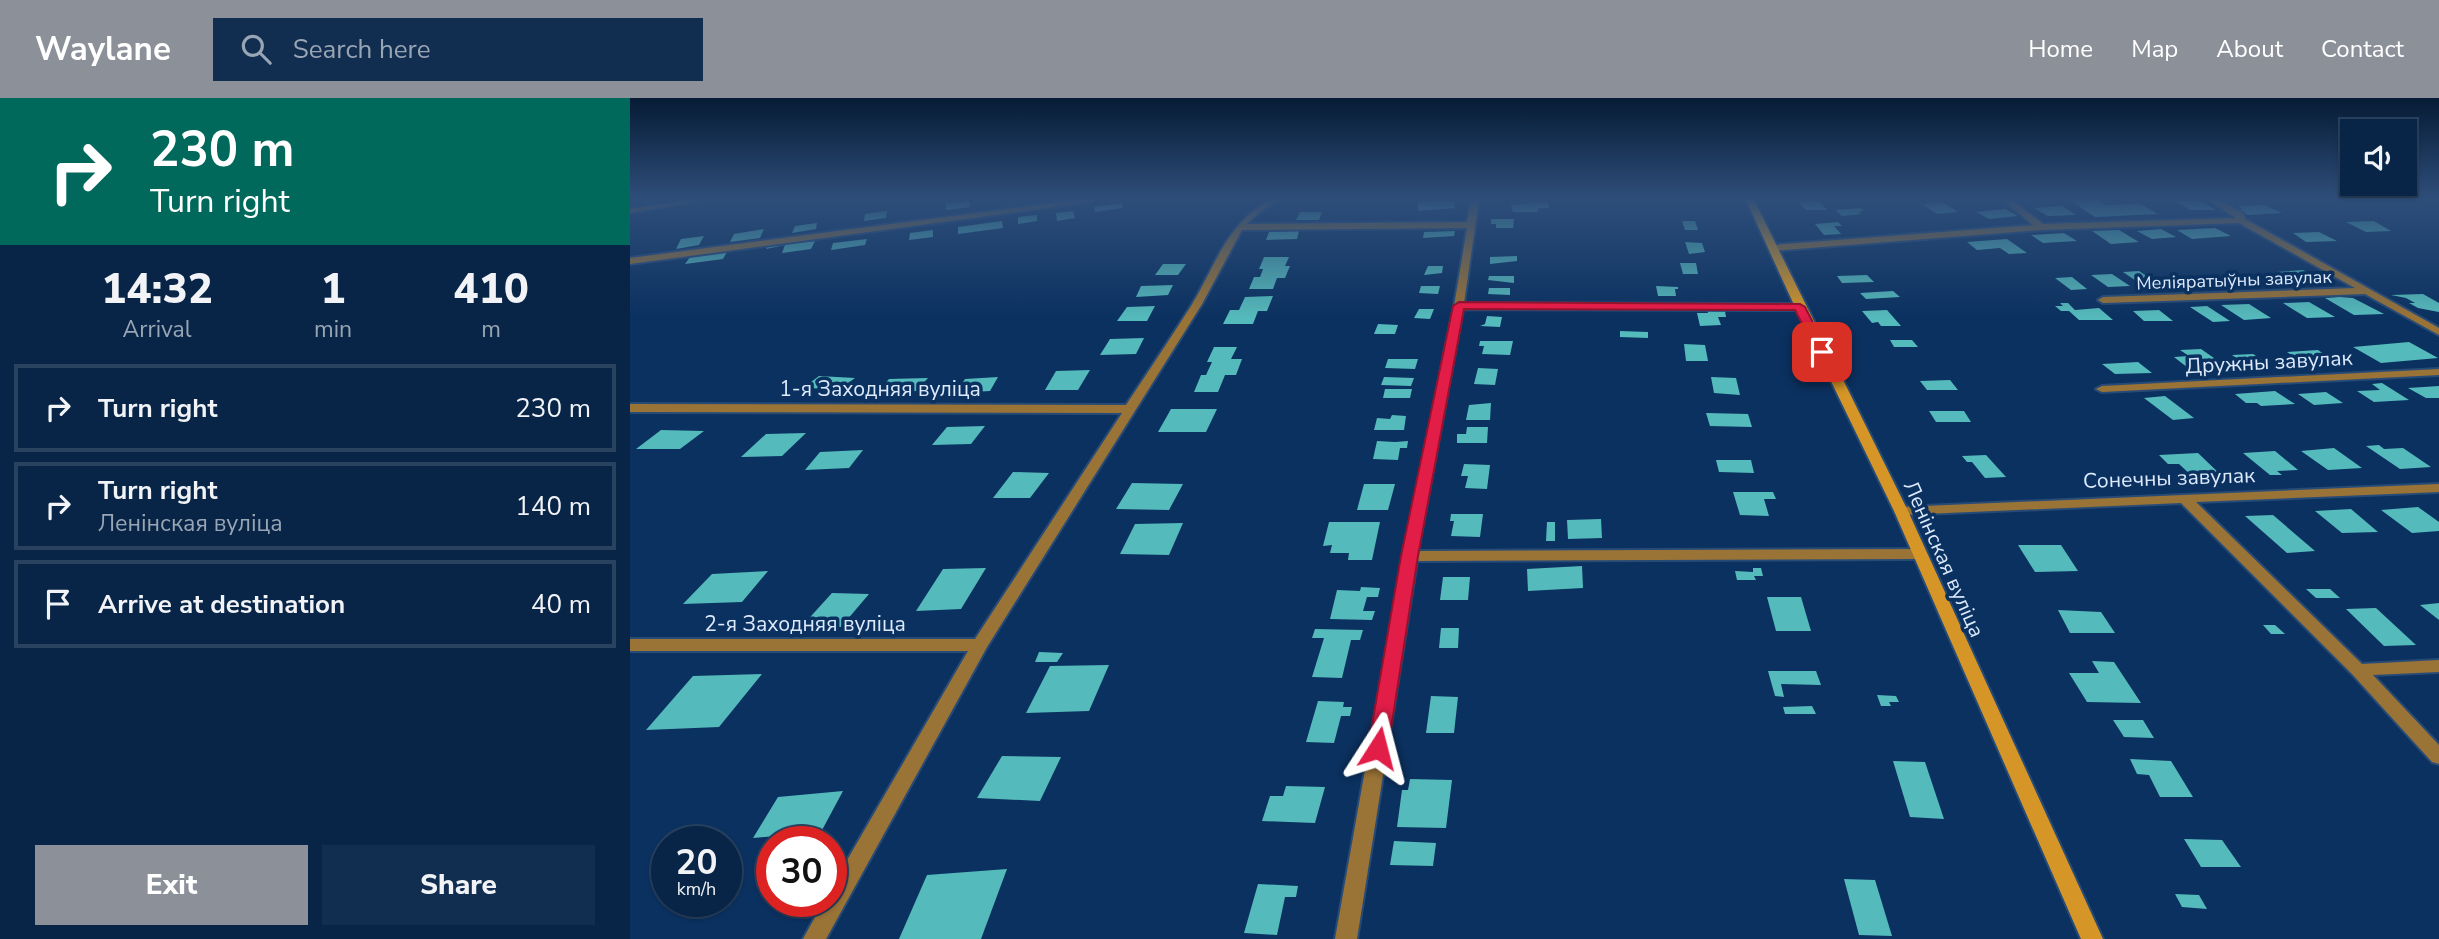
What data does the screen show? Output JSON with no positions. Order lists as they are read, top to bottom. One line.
{"streets":{"main road":["Ленінская вуліца"],"street":["Меліяратыўны завулак","Дружны завулак","1-я Заходняя вуліца","Сонечны завулак","2-я Заходняя вуліца"]},"crossings":[["Сонечны завулак","Ленінская вуліца"]],"page":{"header":"Waylane","search":"Search here","nav":["Home","Map","About","Contact"],"turn":["230 m","Turn right"],"eta":["14:32","Arrival","1","min","410","m"],"list":[{"name":"Turn right","value":"230 m"},{"name":"Turn right","note":"Ленінская вуліца","value":"140 m"},{"name":"Arrive at destination","value":"40 m"}],"speed":"20 km/h","limit":"30","buttons":["Exit","Share"]}}
